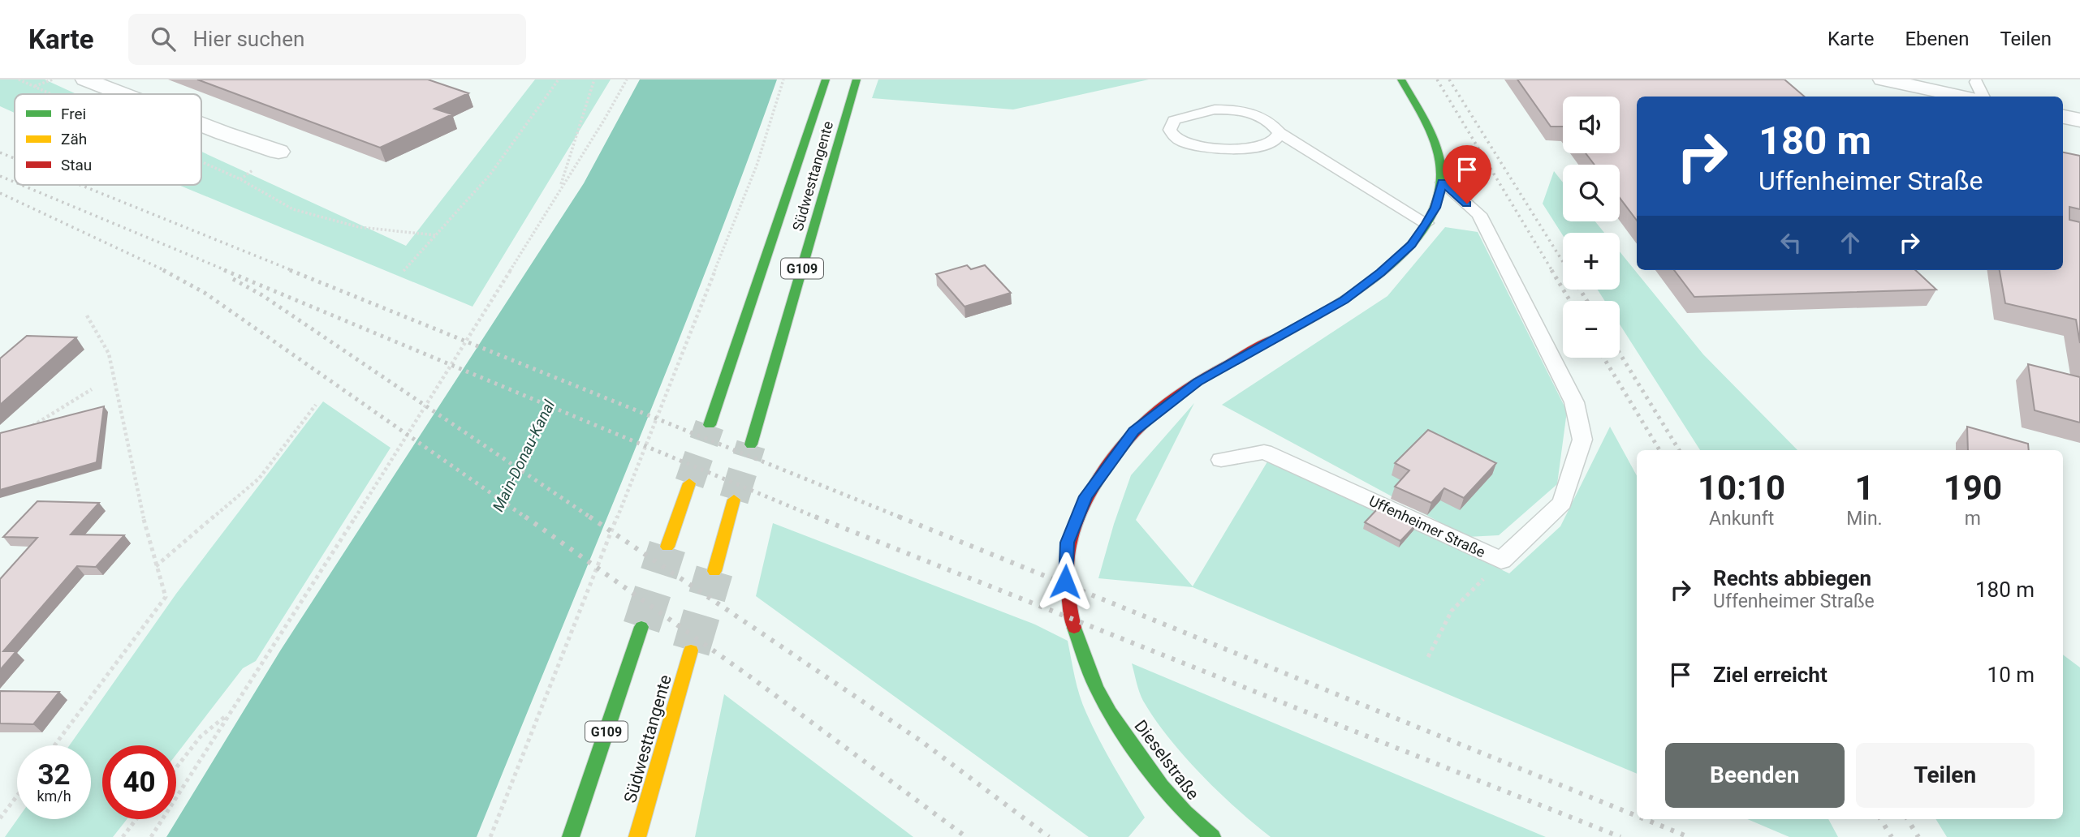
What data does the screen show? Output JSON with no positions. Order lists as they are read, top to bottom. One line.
{"streets":{"main road":["Südwesttangente","G109","Dieselstraße"],"lane":["Uffenheimer Straße"]},"water":["Main-Donau-Kanal"],"legend":["Frei","Zäh","Stau"],"page":{"header":"Karte","search":"Hier suchen","nav":["Karte","Ebenen","Teilen"],"map_buttons":["+","−"],"turn":["180 m","Uffenheimer Straße"],"eta":["10:10","Ankunft","1","Min.","190","m"],"list":[{"name":"Rechts abbiegen","note":"Uffenheimer Straße","value":"180 m"},{"name":"Ziel erreicht","value":"10 m"}],"buttons":["Beenden","Teilen"],"speed":"32 km/h","limit":"40"}}
